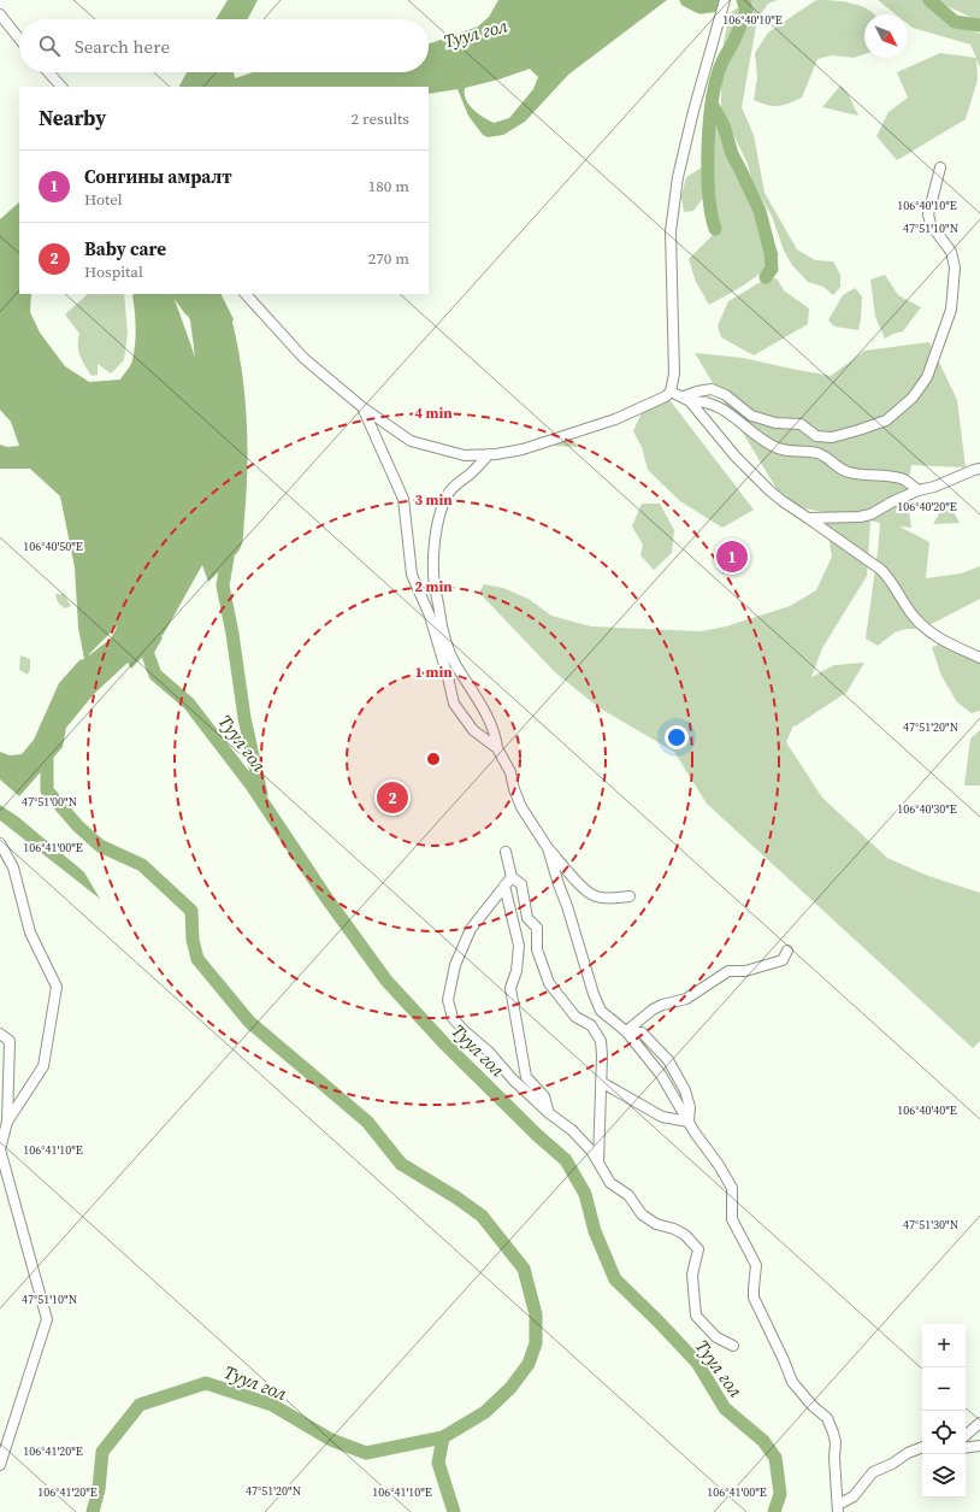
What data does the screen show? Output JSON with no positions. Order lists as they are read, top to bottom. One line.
{"water":["Туул гол"],"north":"bottom right","page":{"search":"Search here","heading":["Nearby","2 results"],"list":[{"mark":"1","name":"Сонгины амралт","note":"Hotel","value":"180 m"},{"mark":"2","name":"Baby care","note":"Hospital","value":"270 m"}],"pins":["1","2"],"map_buttons":["+","−"]},"coordinates":["106°40'10\"E","47°51'10\"N","106°40'20\"E","106°40'50\"E","47°51'20\"N","47°51'00\"N","106°40'30\"E","106°41'00\"E","106°40'40\"E","106°41'10\"E","47°51'30\"N","106°41'20\"E"],"rings":["4 min","3 min","2 min","1 min"]}
